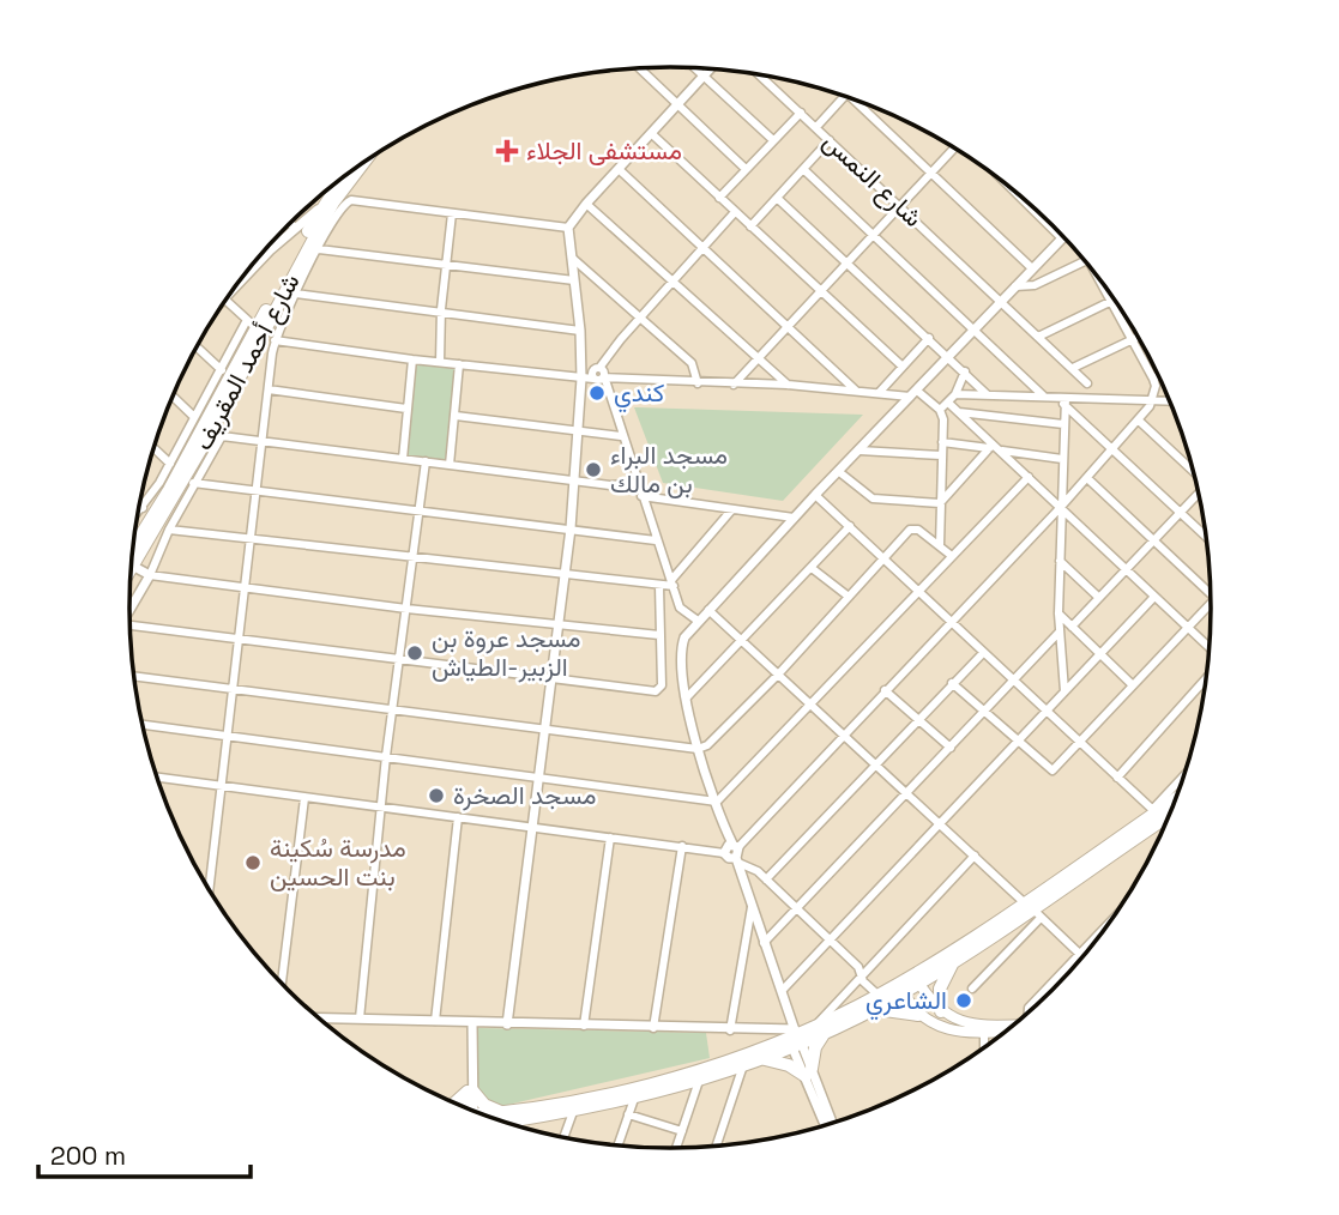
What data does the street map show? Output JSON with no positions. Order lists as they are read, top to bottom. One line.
{"streets":{"main road":["شارع أحمد المقريف"],"street":["شارع النمس"]},"places":{"health":["مستشفى الجلاء"],"other":["كندي","مسجد البراء بن مالك","مسجد عروة بن الزبير-الطياش","مسجد الصخرة","مدرسة سُكينة بنت الحسين","الشاعري"]},"scale_bar":"200 m"}
